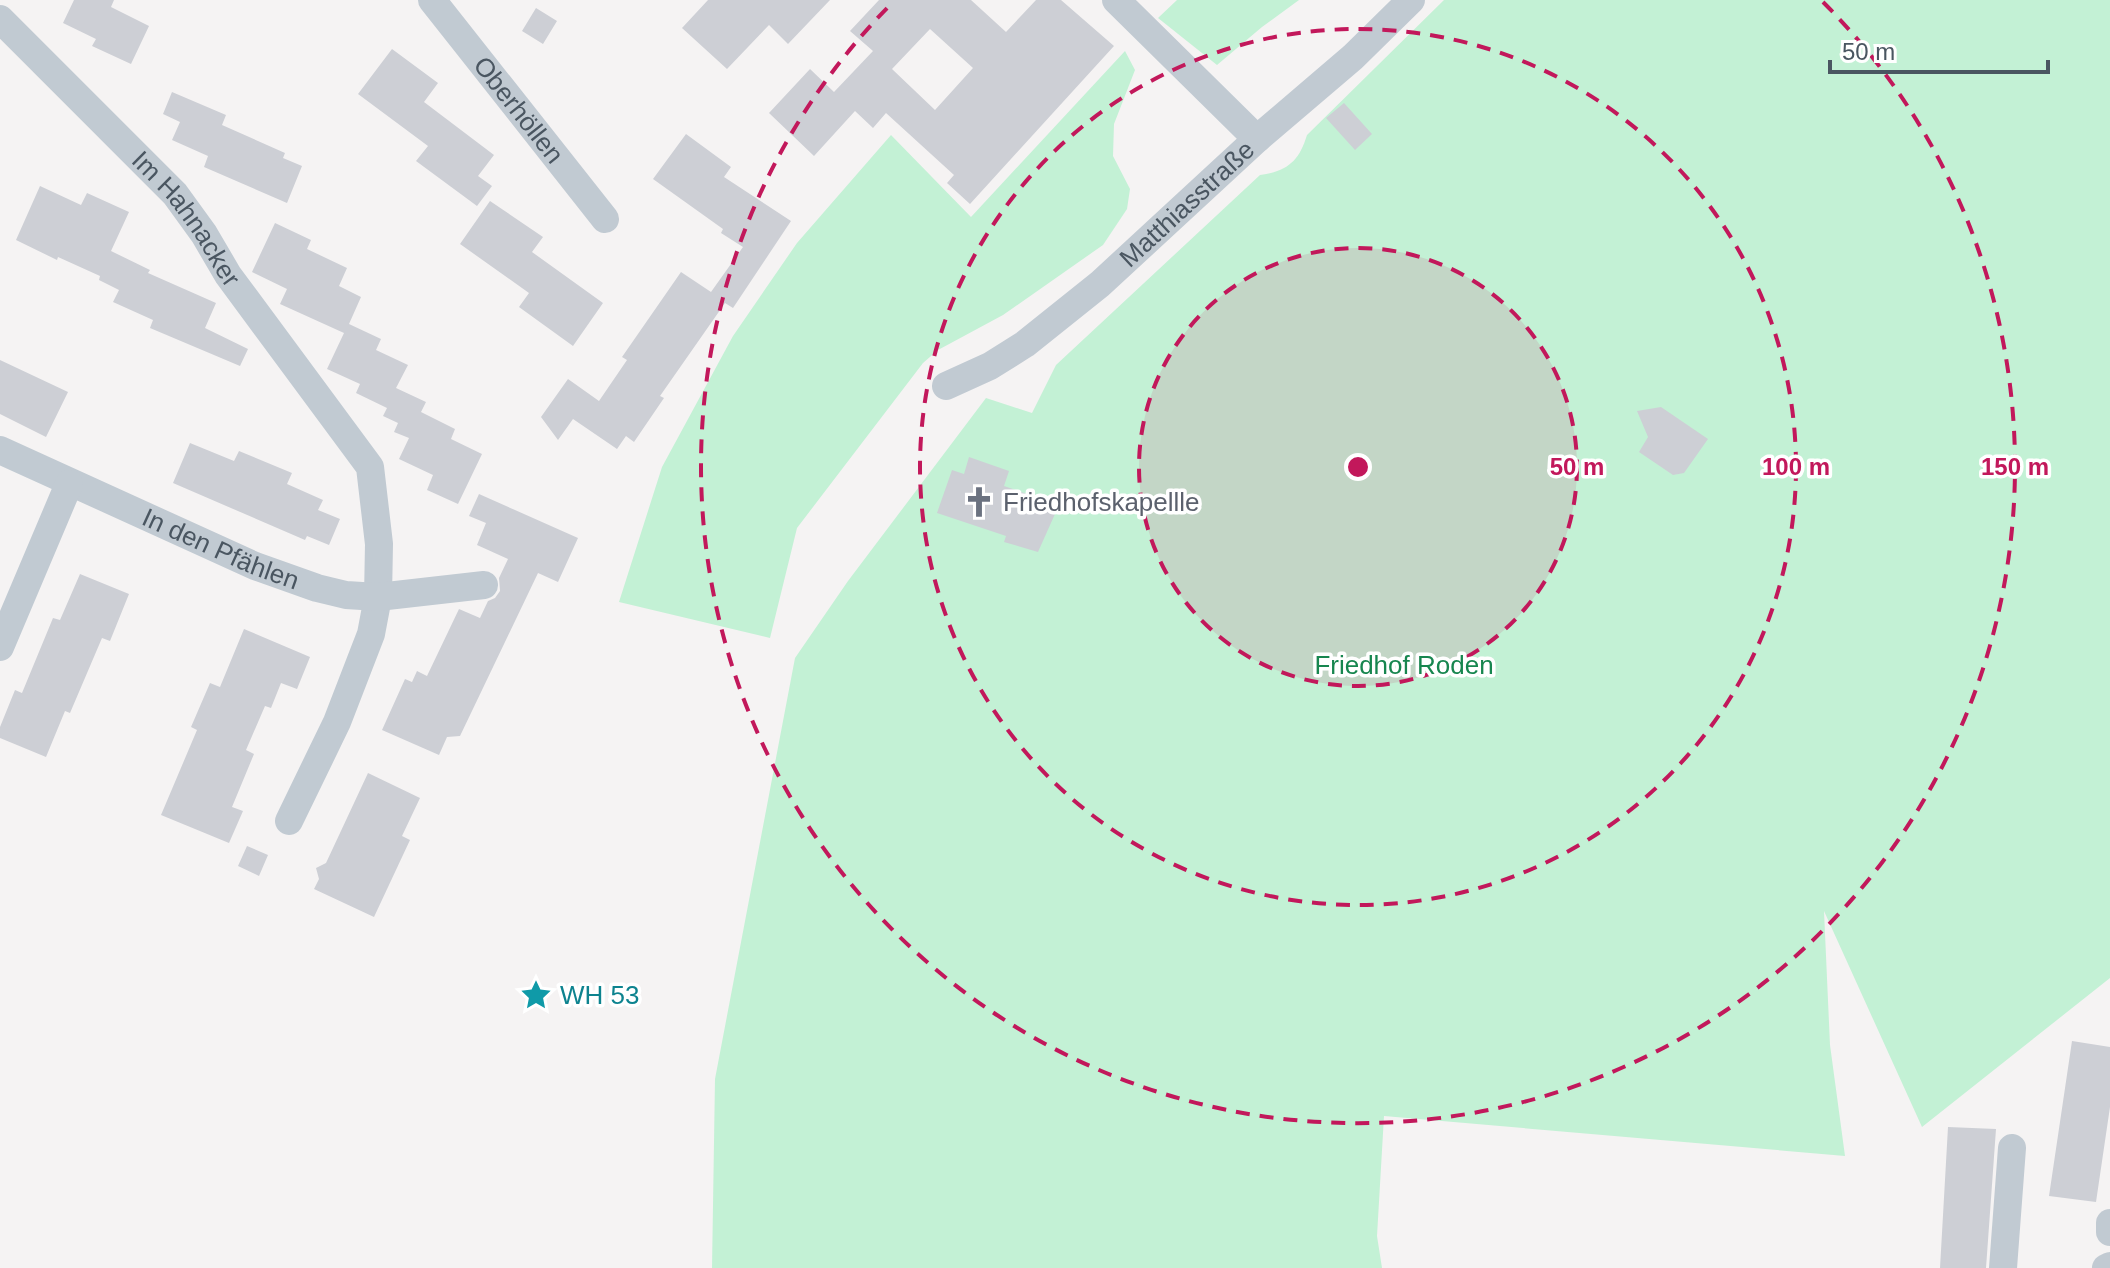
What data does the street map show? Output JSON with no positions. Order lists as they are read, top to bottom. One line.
{"streets":{"street":["Oberhöllen","Matthiasstraße","Im Hahnacker","In den Pfählen"]},"crossings":[["Im Hahnacker","In den Pfählen"]],"parks":["Friedhof Roden"],"places":{"church":["Friedhofskapellle"],"place":["WH 53"]},"scale_bar":"50 m","rings":["50 m","100 m","150 m"]}
